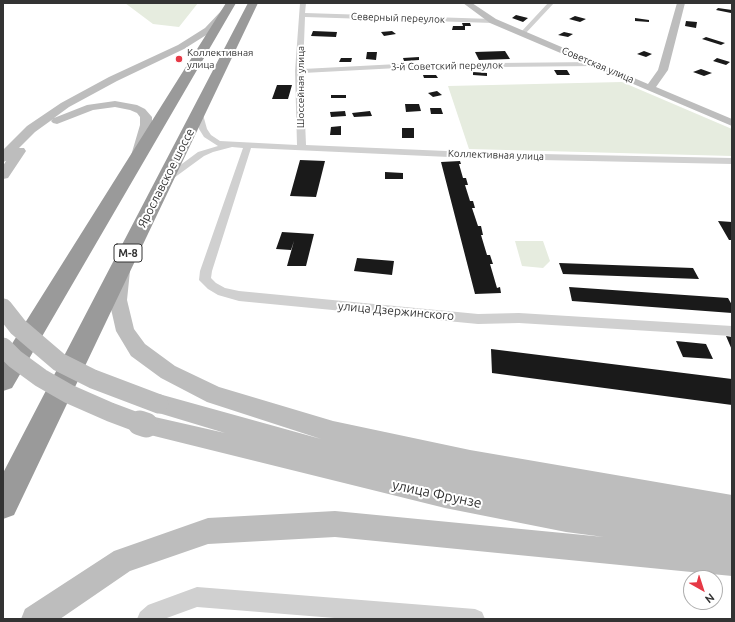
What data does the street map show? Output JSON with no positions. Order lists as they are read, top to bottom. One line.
{"streets":{"highway":["Ярославское шоссе","М-8"],"main road":["Советская улица","улица Фрунзе"],"street":["Северный переулок","3-й Советский переулок","Шоссейная улица","Коллективная улица","улица Дзержинского"]},"crossings":[["Северный переулок","Советская улица"],["Северный переулок","Шоссейная улица"],["Советская улица","3-й Советский переулок"],["3-й Советский переулок","Шоссейная улица"],["Шоссейная улица","Коллективная улица"],["Коллективная улица","Ярославское шоссе"],["Коллективная улица","улица Дзержинского"]],"places":["Коллективная улица"],"north":"bottom right"}
